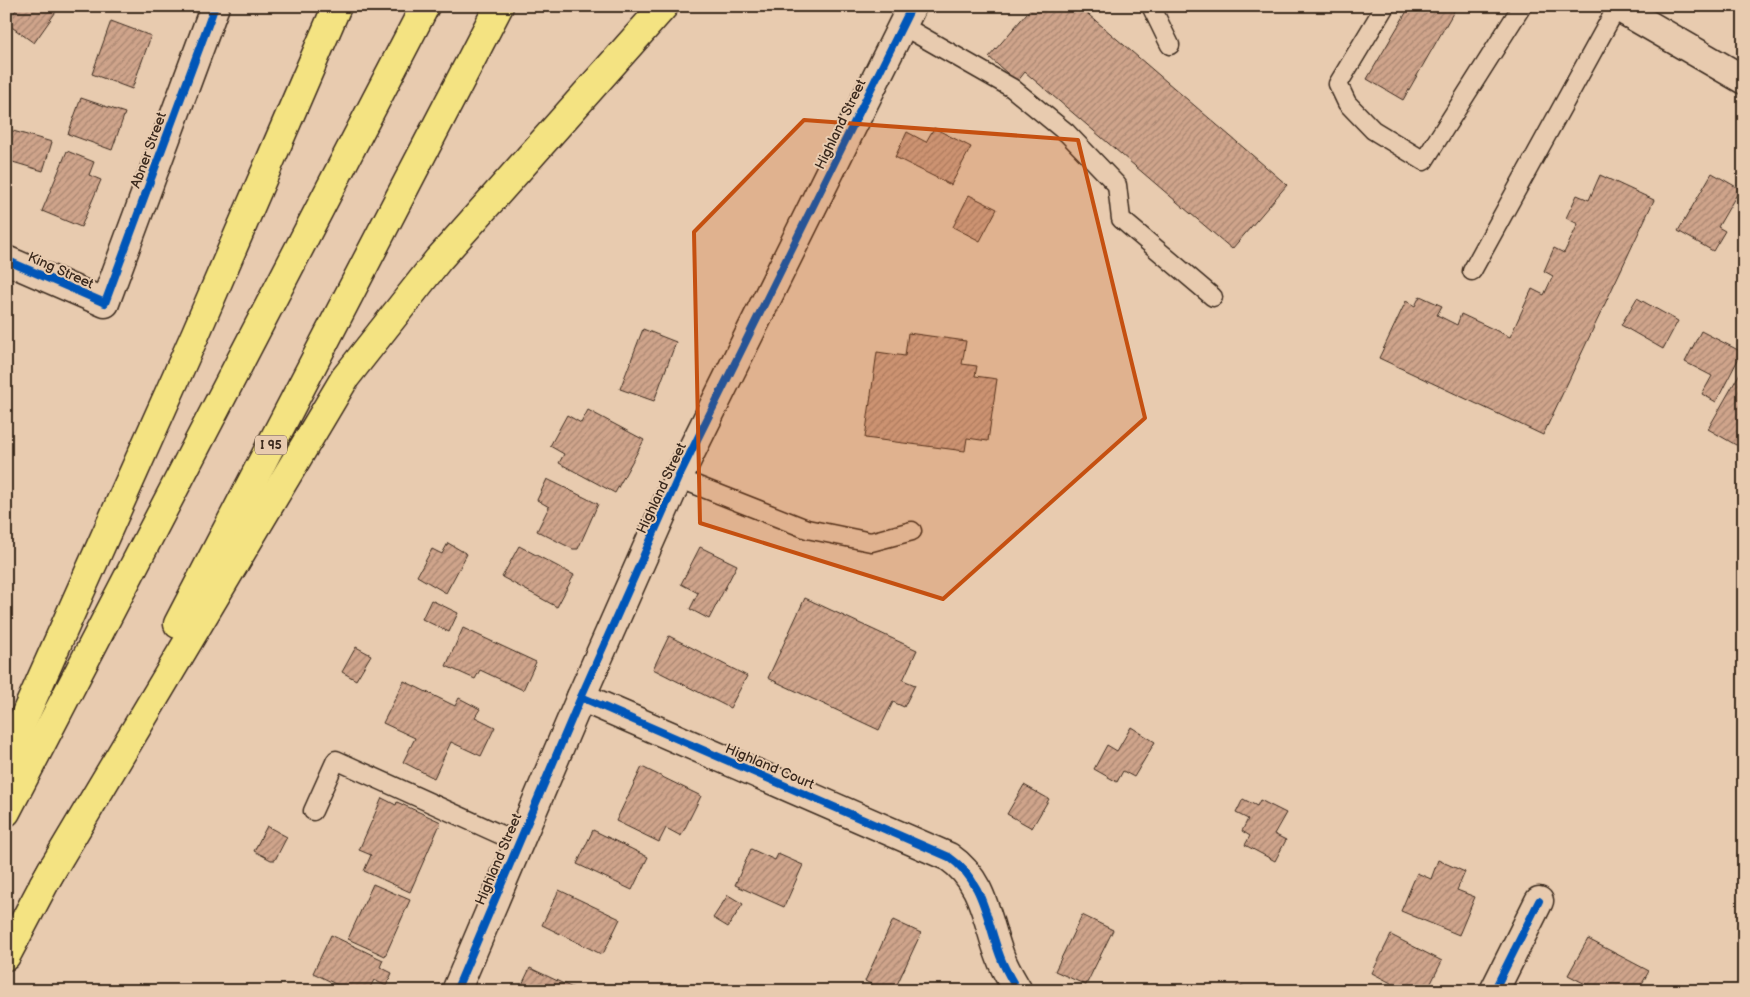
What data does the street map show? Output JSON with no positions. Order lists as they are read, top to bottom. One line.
{"streets":{"highway":["I 95"],"street":["Highland Street","Abner Street","King Street","Highland Court"]},"crossings":[["Highland Street","Highland Court"],["Abner Street","King Street"]]}
